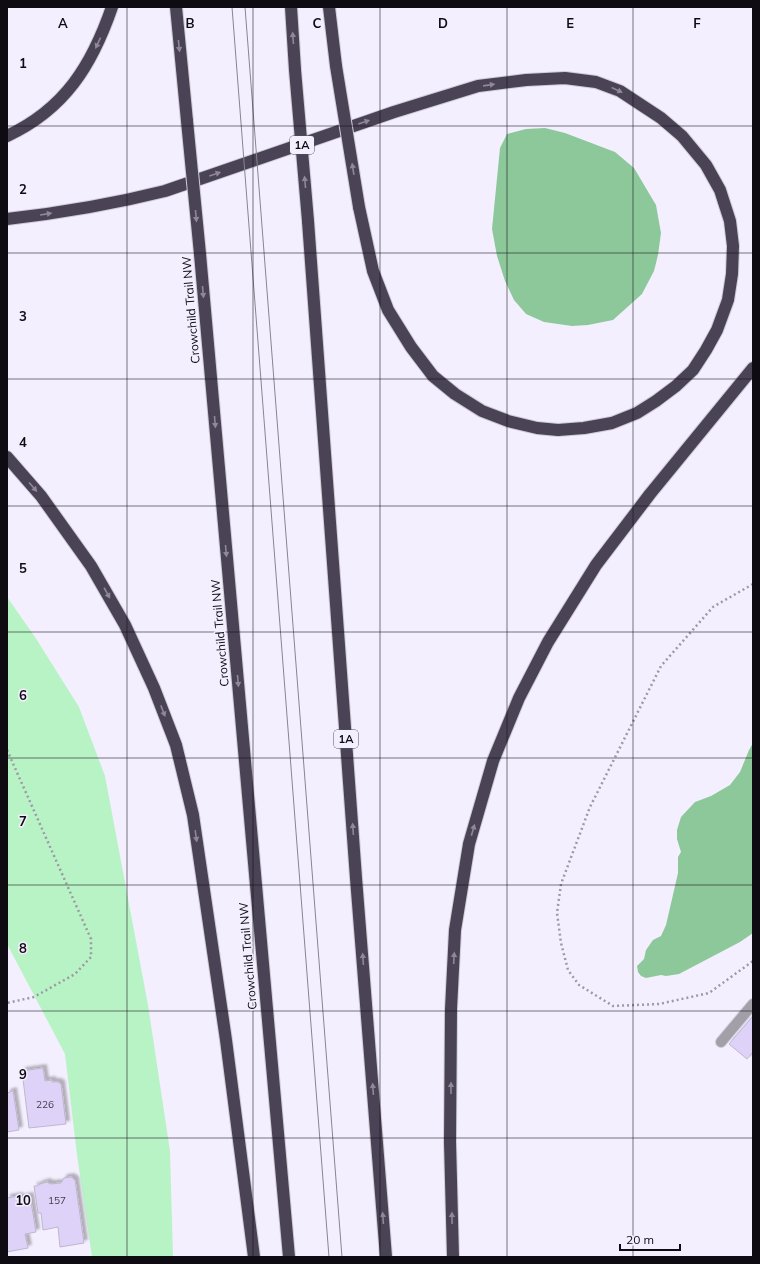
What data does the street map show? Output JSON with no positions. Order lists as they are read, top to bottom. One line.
{"streets":{"highway":["1A","Crowchild Trail NW"]},"house_numbers":["226","157"],"scale_bar":"20 m","grid":{"columns":["A","B","C","D","E","F"],"rows":["1","2","3","4","5","6","7","8","9","10"]}}
